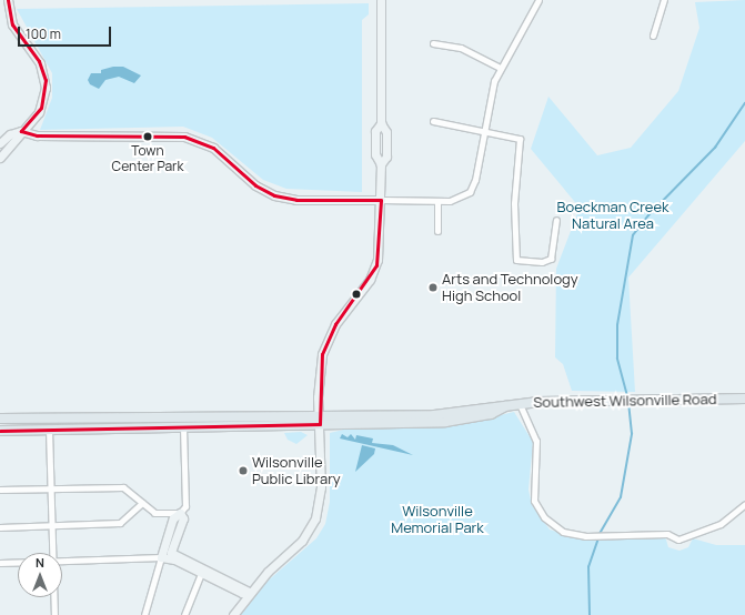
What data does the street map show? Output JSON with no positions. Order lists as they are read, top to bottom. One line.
{"streets":{"main road":["Southwest Wilsonville Road"]},"parks":["Boeckman Creek Natural Area","Wilsonville Memorial Park"],"places":["Town Center Park","Arts and Technology High School","Wilsonville Public Library"],"scale_bar":"100 m","north":"top"}
